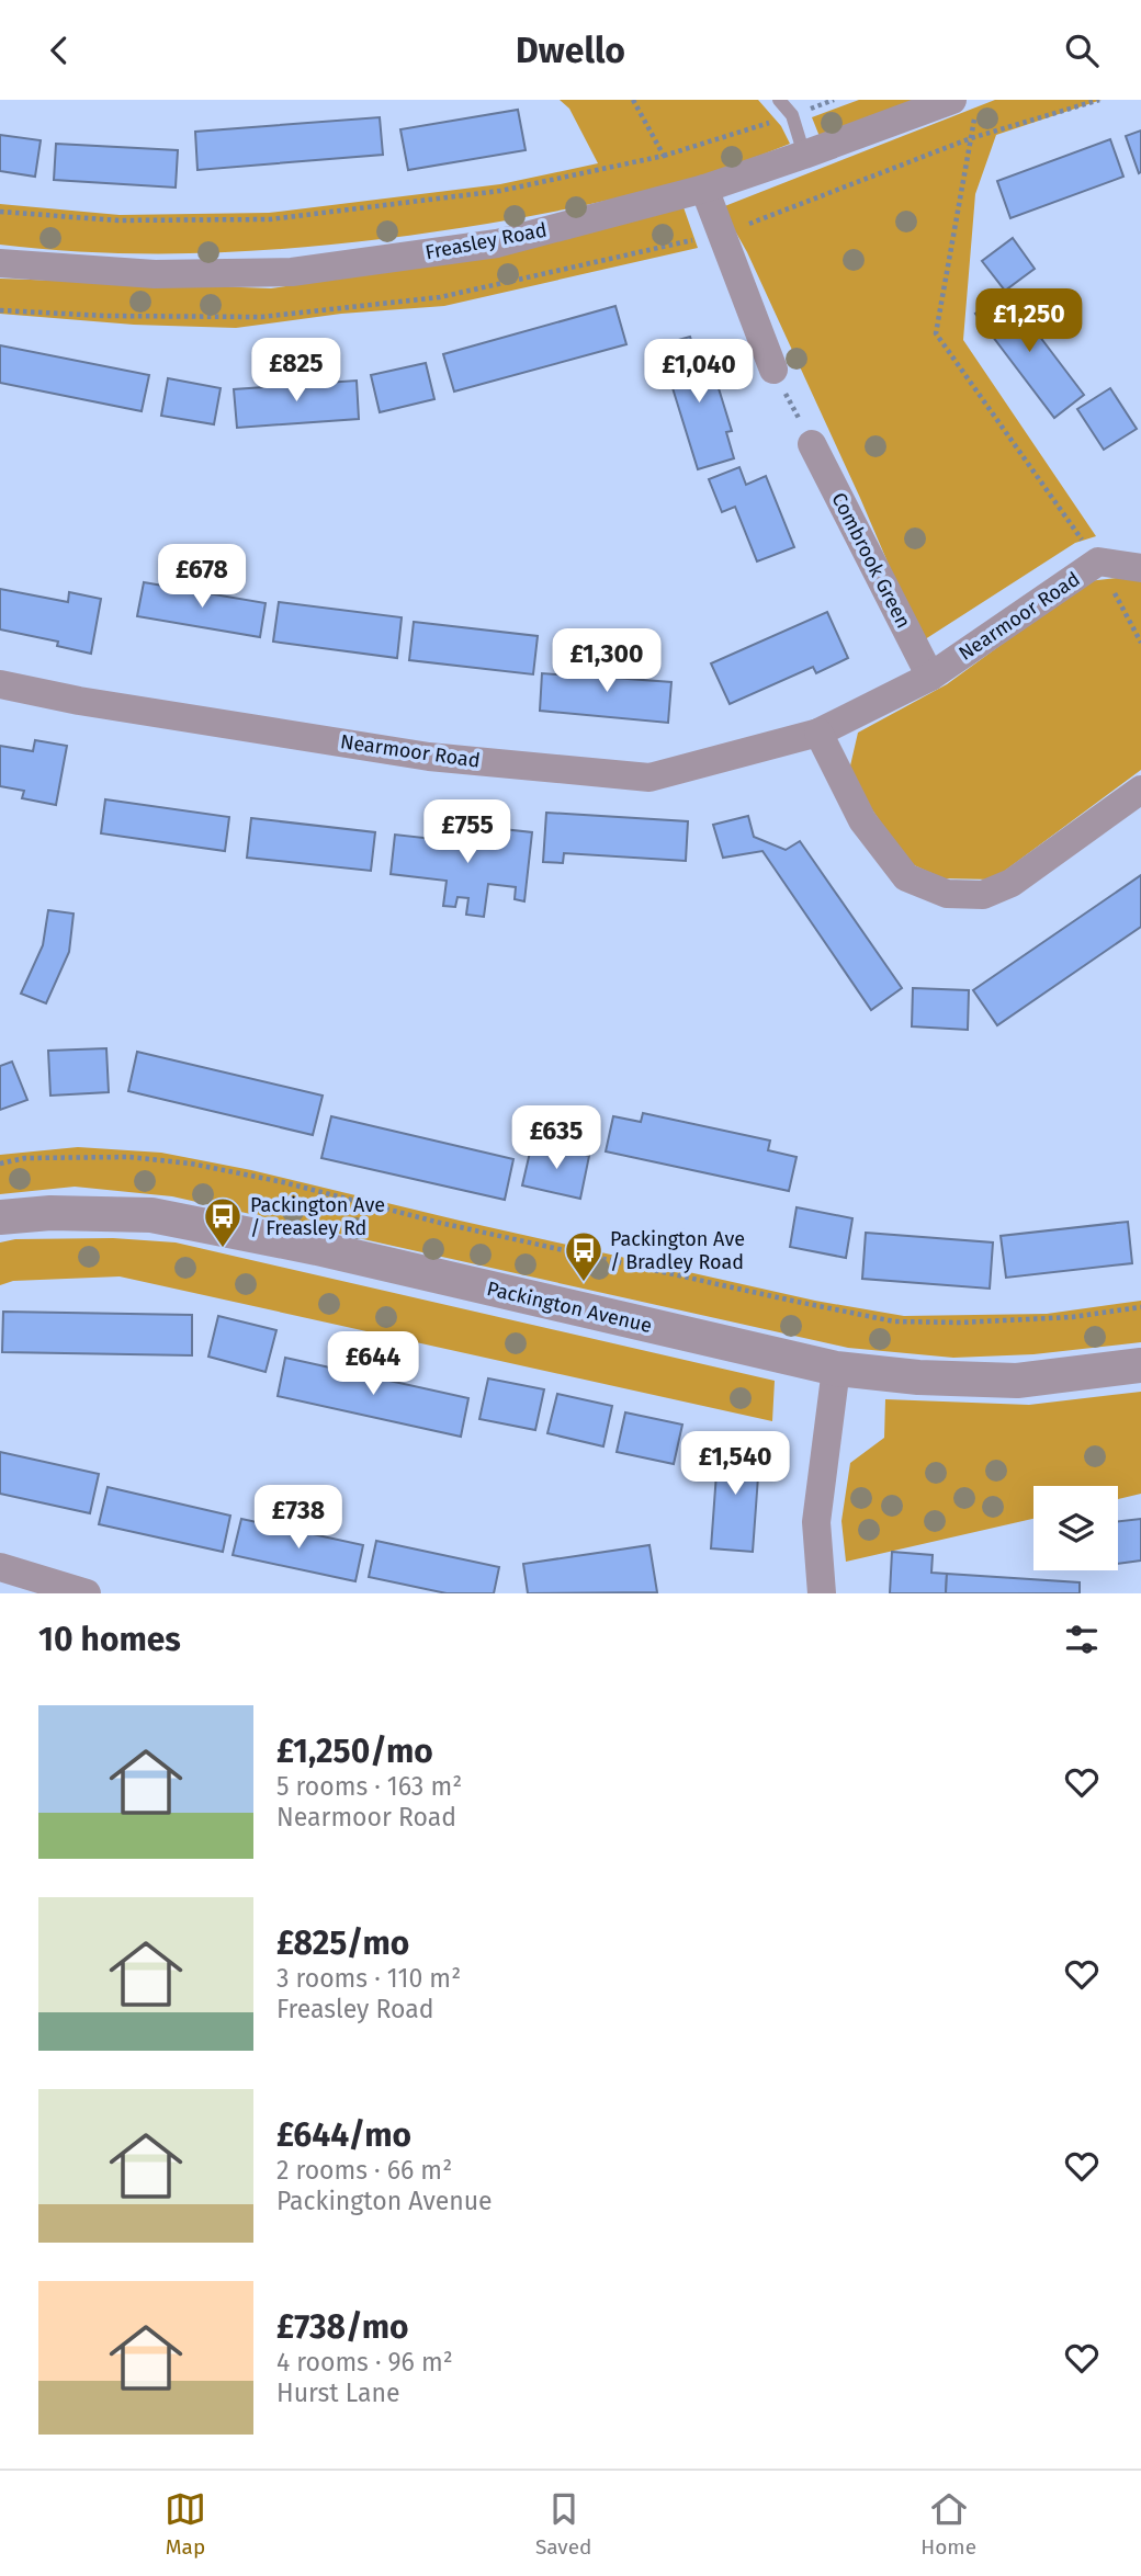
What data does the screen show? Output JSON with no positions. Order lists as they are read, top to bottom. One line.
{"streets":{"street":["Freasley Road","Combrook Green","Nearmoor Road","Packington Avenue"]},"crossings":[["Combrook Green","Nearmoor Road"]],"places":{"bus stop":["Packington Ave / Freasley Rd","Packington Ave / Bradley Road"]},"page":{"header":"Dwello","price":["£1,250","£825","£1,040","£678","£1,300","£755","£635","£644","£1,540","£738"],"heading":"10 homes","list":[{"name":"£1,250/mo","note":"5 rooms · 163 m² · Nearmoor Road"},{"name":"£825/mo","note":"3 rooms · 110 m² · Freasley Road"},{"name":"£644/mo","note":"2 rooms · 66 m² · Packington Avenue"},{"name":"£738/mo","note":"4 rooms · 96 m² · Hurst Lane"}],"tabs":["Map","Saved","Home"]}}
